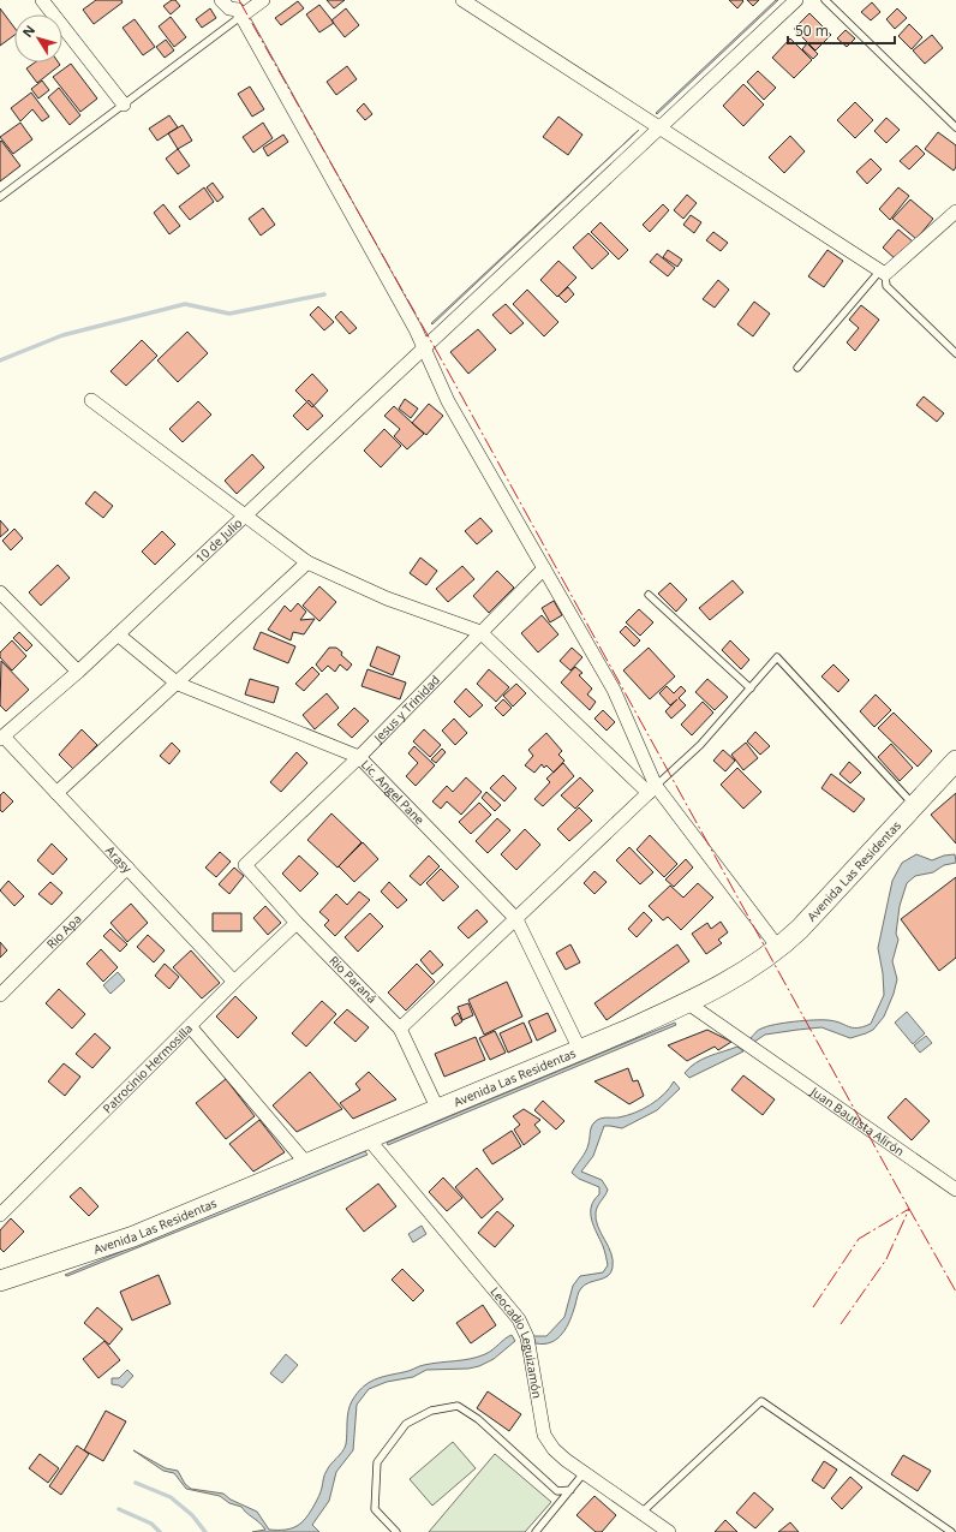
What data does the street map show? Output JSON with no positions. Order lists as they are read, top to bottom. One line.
{"streets":{"main road":["Avenida Las Residentas"],"street":["10 de Julio","Jesus y Trinidad","Lic. Angel Pane","Arasy","Rio Apa","Rio Paraná","Patrocinio Hermosilla","Juan Bautista Alirón","Leocadio Leguizamón"]},"crossings":[["10 de Julio","Lic. Angel Pane"],["10 de Julio","Arasy"],["Jesus y Trinidad","Lic. Angel Pane"],["Jesus y Trinidad","Rio Paraná"],["Lic. Angel Pane","Avenida Las Residentas"],["Arasy","Rio Apa"],["Arasy","Patrocinio Hermosilla"],["Avenida Las Residentas","Rio Paraná"],["Avenida Las Residentas","Juan Bautista Alirón"],["Avenida Las Residentas","Leocadio Leguizamón"],["Rio Paraná","Patrocinio Hermosilla"]],"scale_bar":"50 m","north":"top left"}
